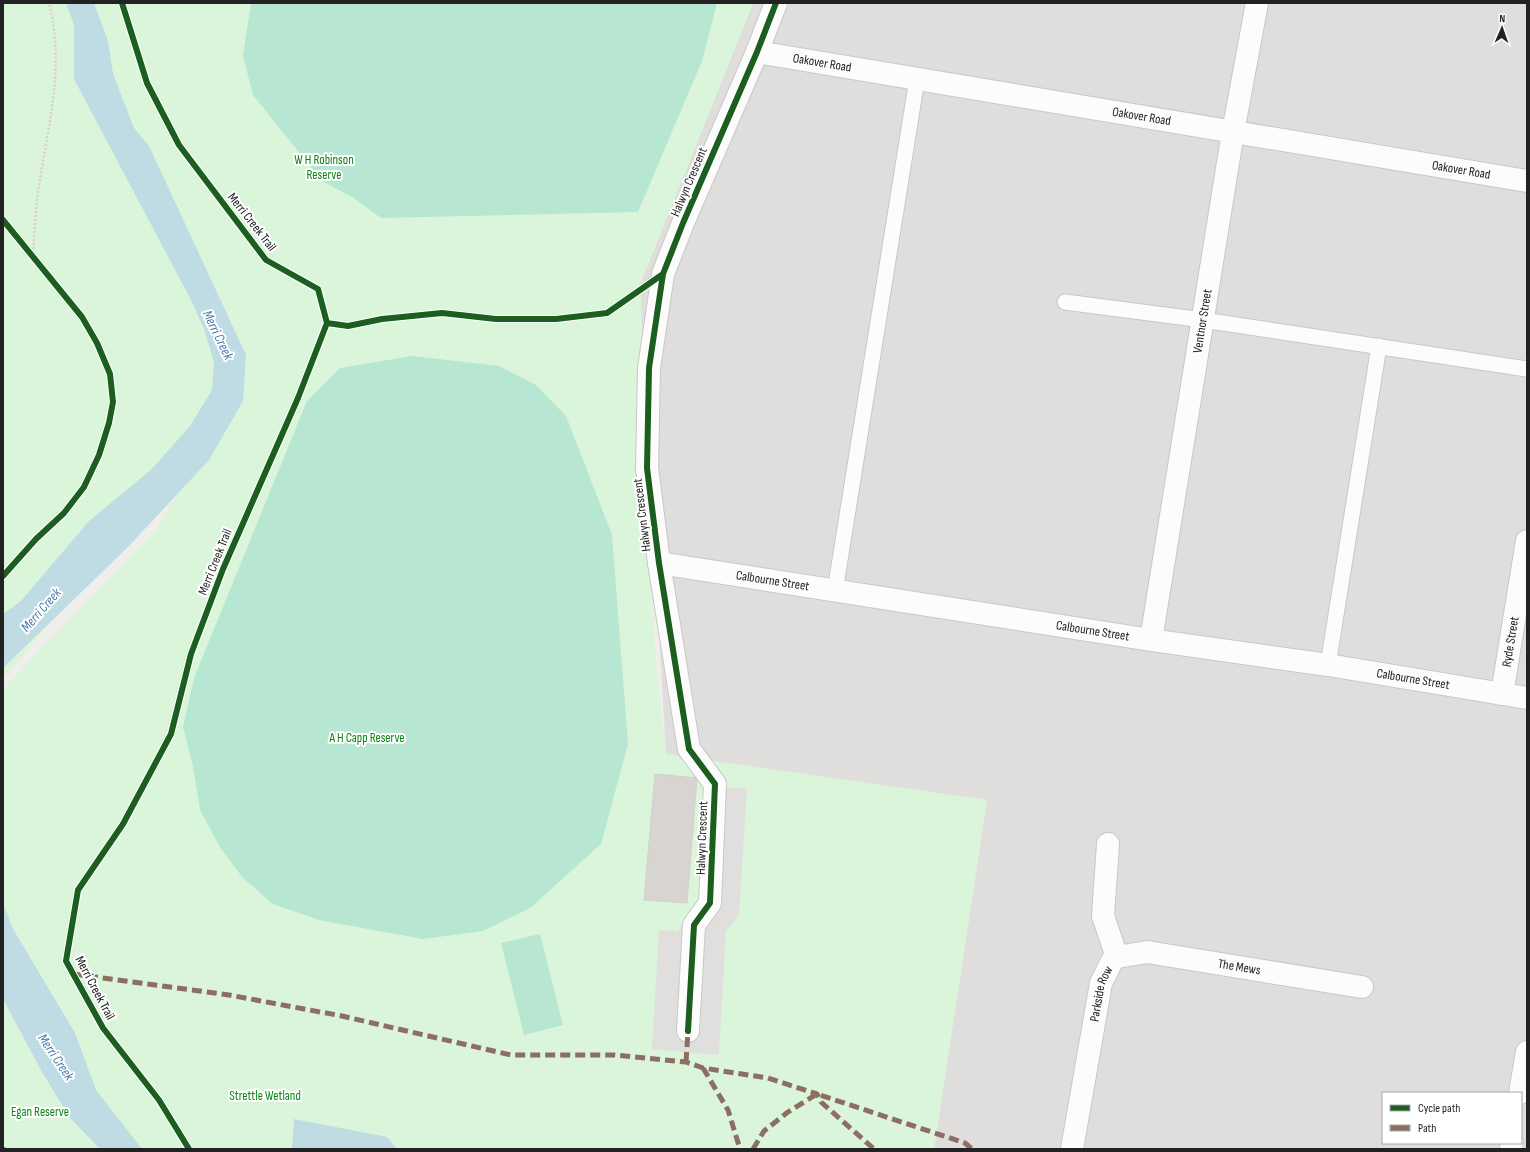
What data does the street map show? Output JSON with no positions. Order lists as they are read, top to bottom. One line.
{"streets":{"street":["Oakover Road","Halwyn Crescent","Ventnor Street","Calbourne Street","Ryde Street","The Mews","Parkside Row"],"cycle path":["Merri Creek Trail"]},"crossings":[["Oakover Road","Halwyn Crescent"],["Oakover Road","Ventnor Street"],["Halwyn Crescent","Calbourne Street"],["Ventnor Street","Calbourne Street"],["Calbourne Street","Ryde Street"],["The Mews","Parkside Row"]],"water":["Merri Creek"],"parks":["W H Robinson Reserve","A H Capp Reserve","Strettle Wetland","Egan Reserve"],"legend":["Cycle path","Path"],"north":"top"}
